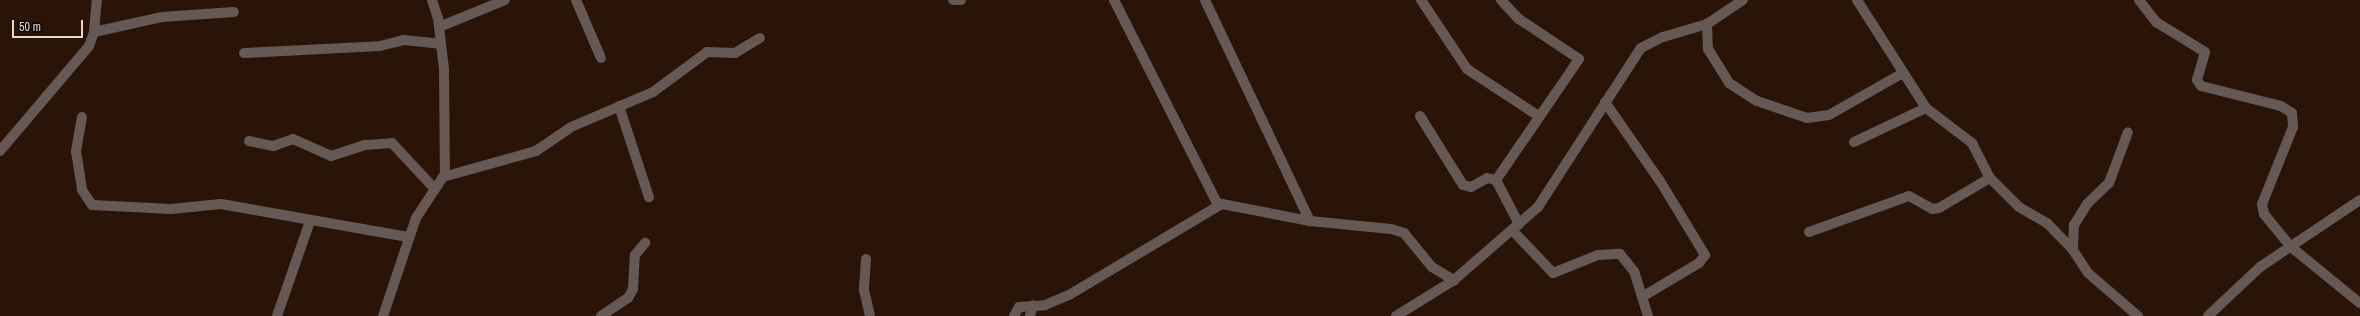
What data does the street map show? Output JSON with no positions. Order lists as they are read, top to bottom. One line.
{"scale_bar":"50 m"}
